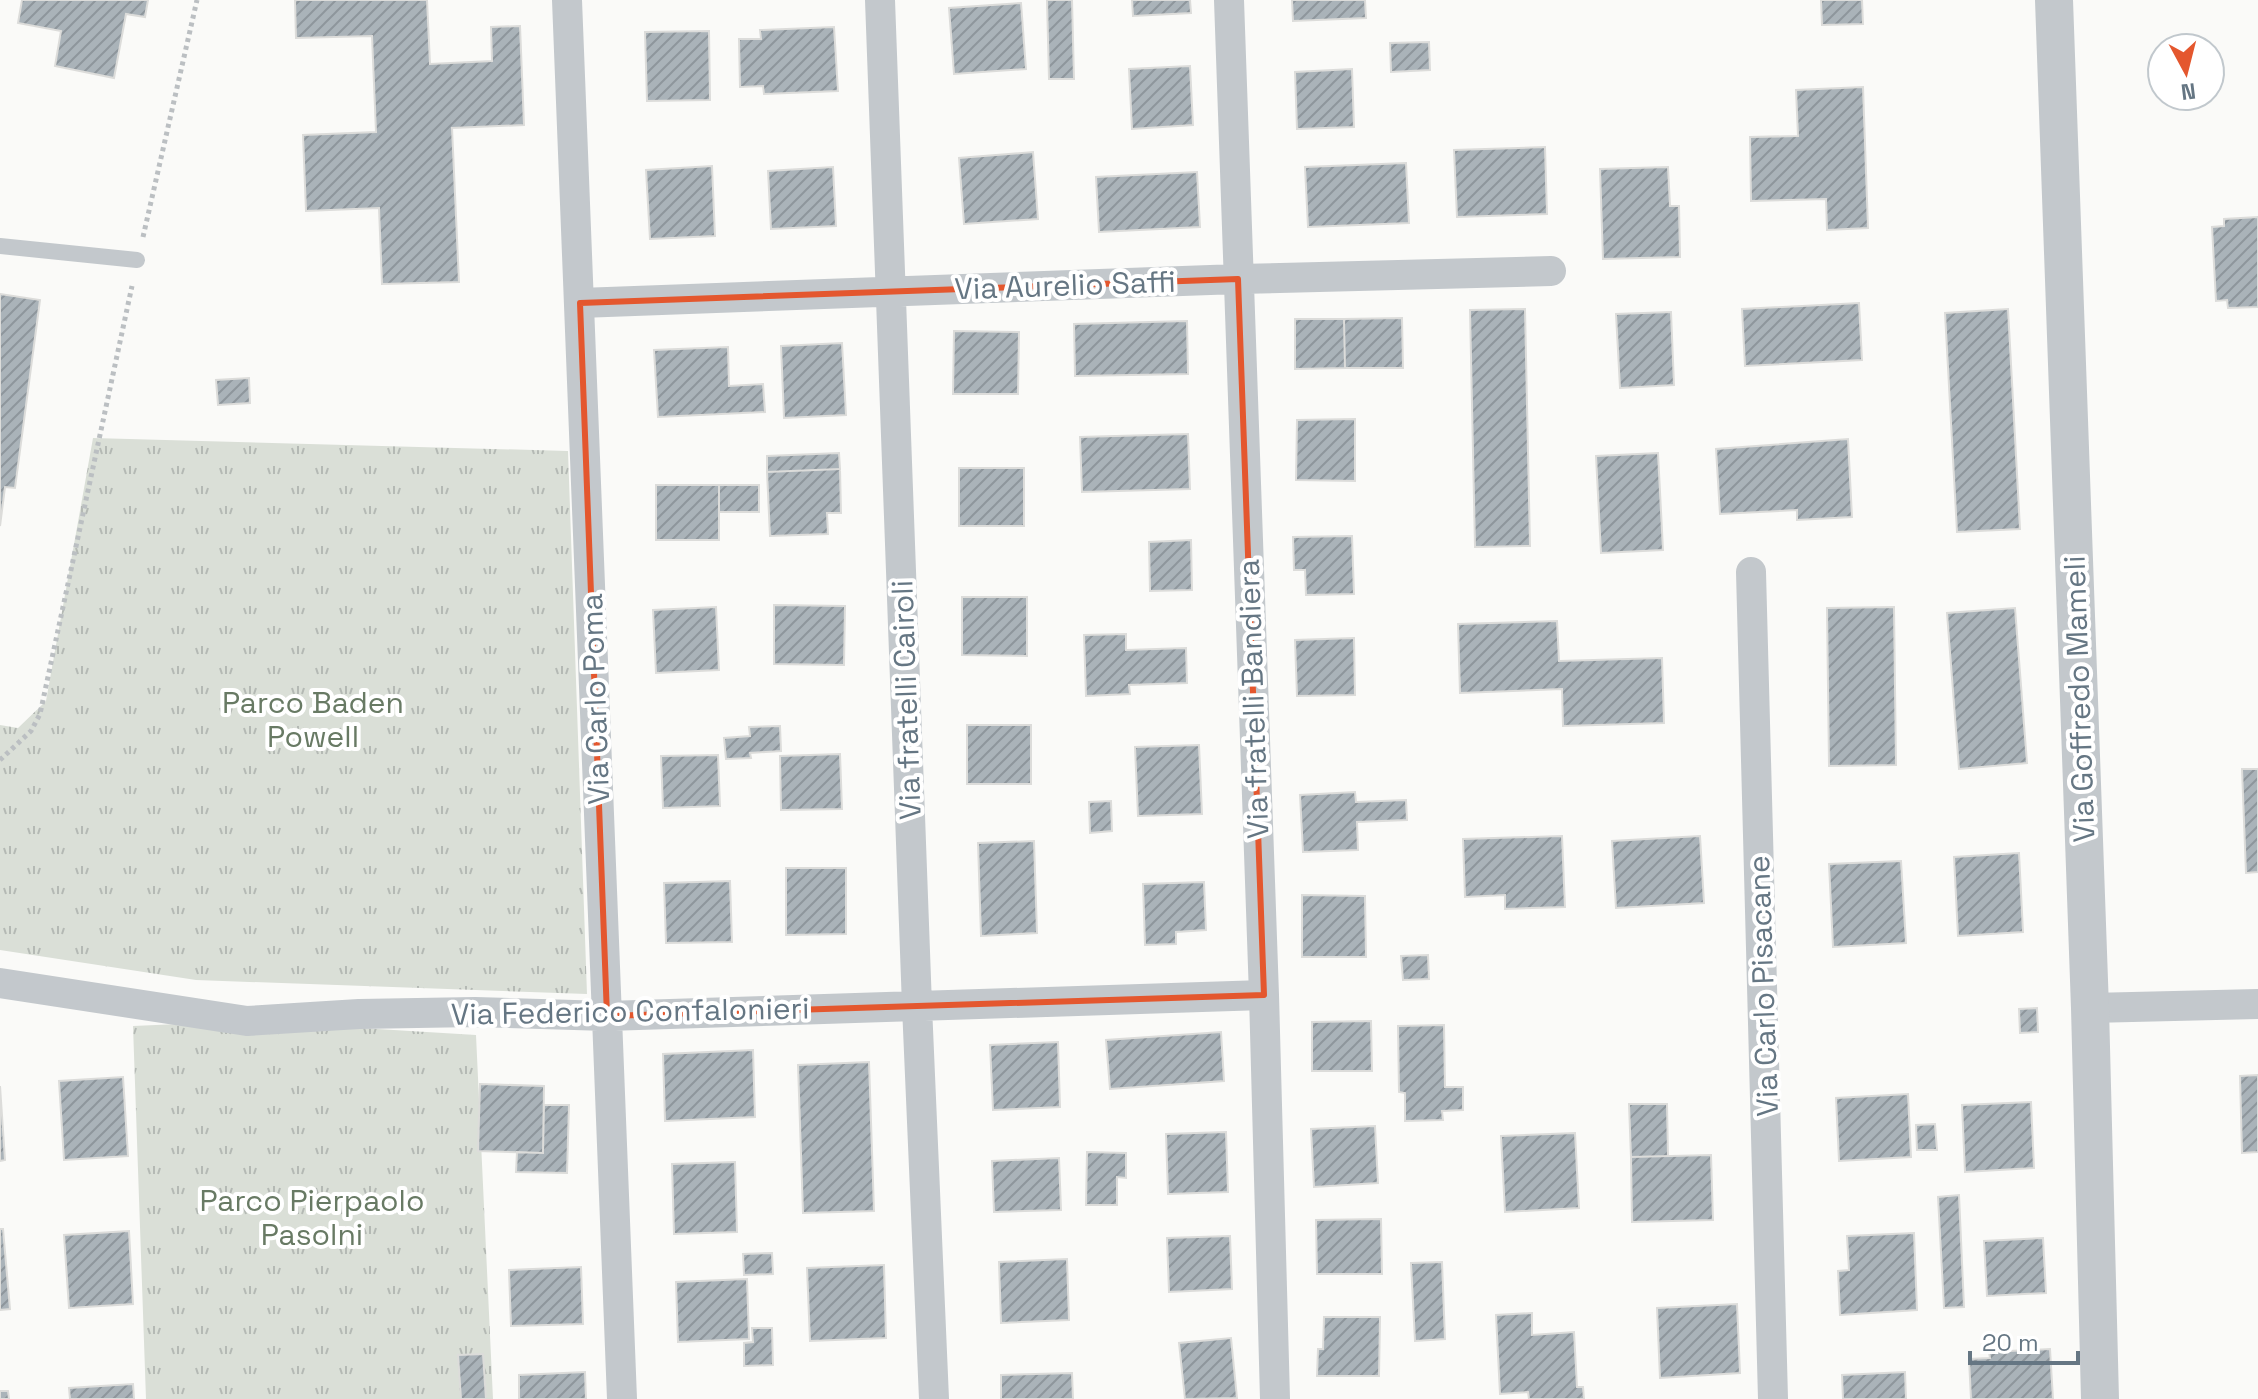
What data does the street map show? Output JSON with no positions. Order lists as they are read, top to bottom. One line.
{"streets":{"street":["Via Aurelio Saffi","Via Carlo Poma","Via fratelli Bandiera","Via Goffredo Mameli","Via fratelli Cairoli","Via Carlo Pisacane","Via Federico Confalonieri"]},"crossings":[["Via Aurelio Saffi","Via Carlo Poma"],["Via Aurelio Saffi","Via fratelli Bandiera"],["Via Aurelio Saffi","Via fratelli Cairoli"],["Via Carlo Poma","Via Federico Confalonieri"],["Via fratelli Bandiera","Via Federico Confalonieri"],["Via fratelli Cairoli","Via Federico Confalonieri"]],"parks":["Parco Baden Powell","Parco Pierpaolo Pasolni"],"scale_bar":"20 m","north":"bottom"}
